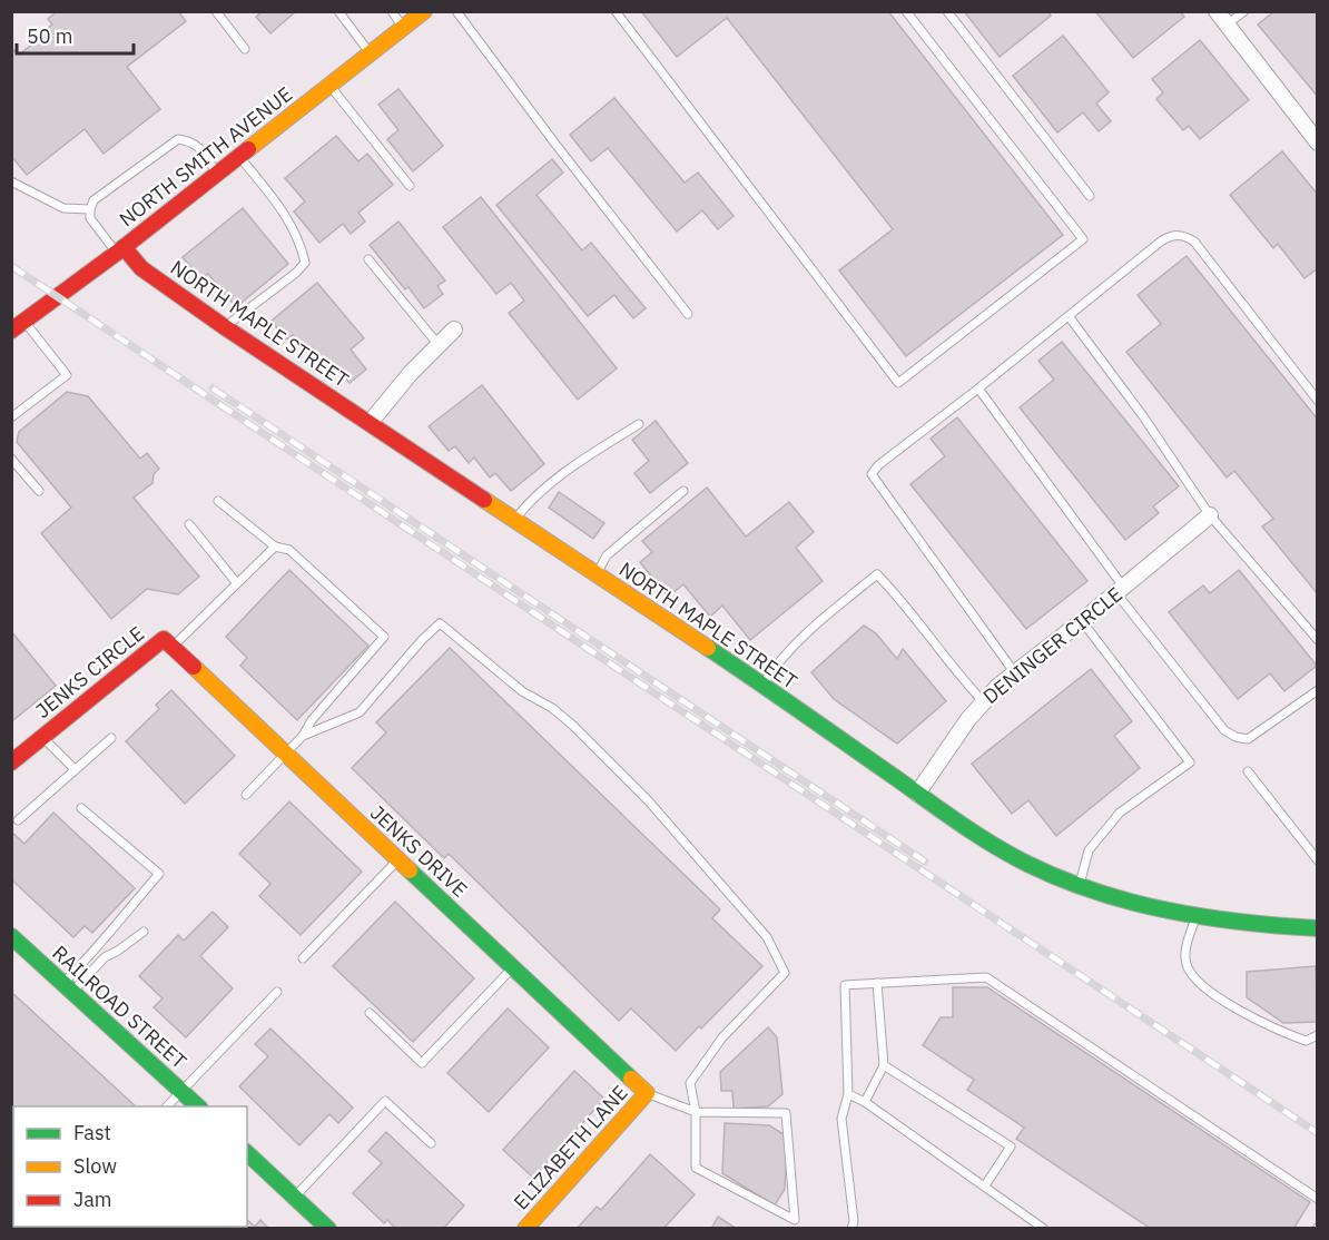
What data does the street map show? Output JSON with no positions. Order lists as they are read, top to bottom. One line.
{"streets":{"main road":["NORTH SMITH AVENUE","NORTH MAPLE STREET","JENKS CIRCLE","JENKS DRIVE","RAILROAD STREET","ELIZABETH LANE"],"street":["DENINGER CIRCLE"]},"crossings":[["NORTH SMITH AVENUE","NORTH MAPLE STREET"],["NORTH MAPLE STREET","DENINGER CIRCLE"],["JENKS CIRCLE","JENKS DRIVE"],["JENKS DRIVE","ELIZABETH LANE"]],"legend":["Fast","Slow","Jam"],"scale_bar":"50 m"}
